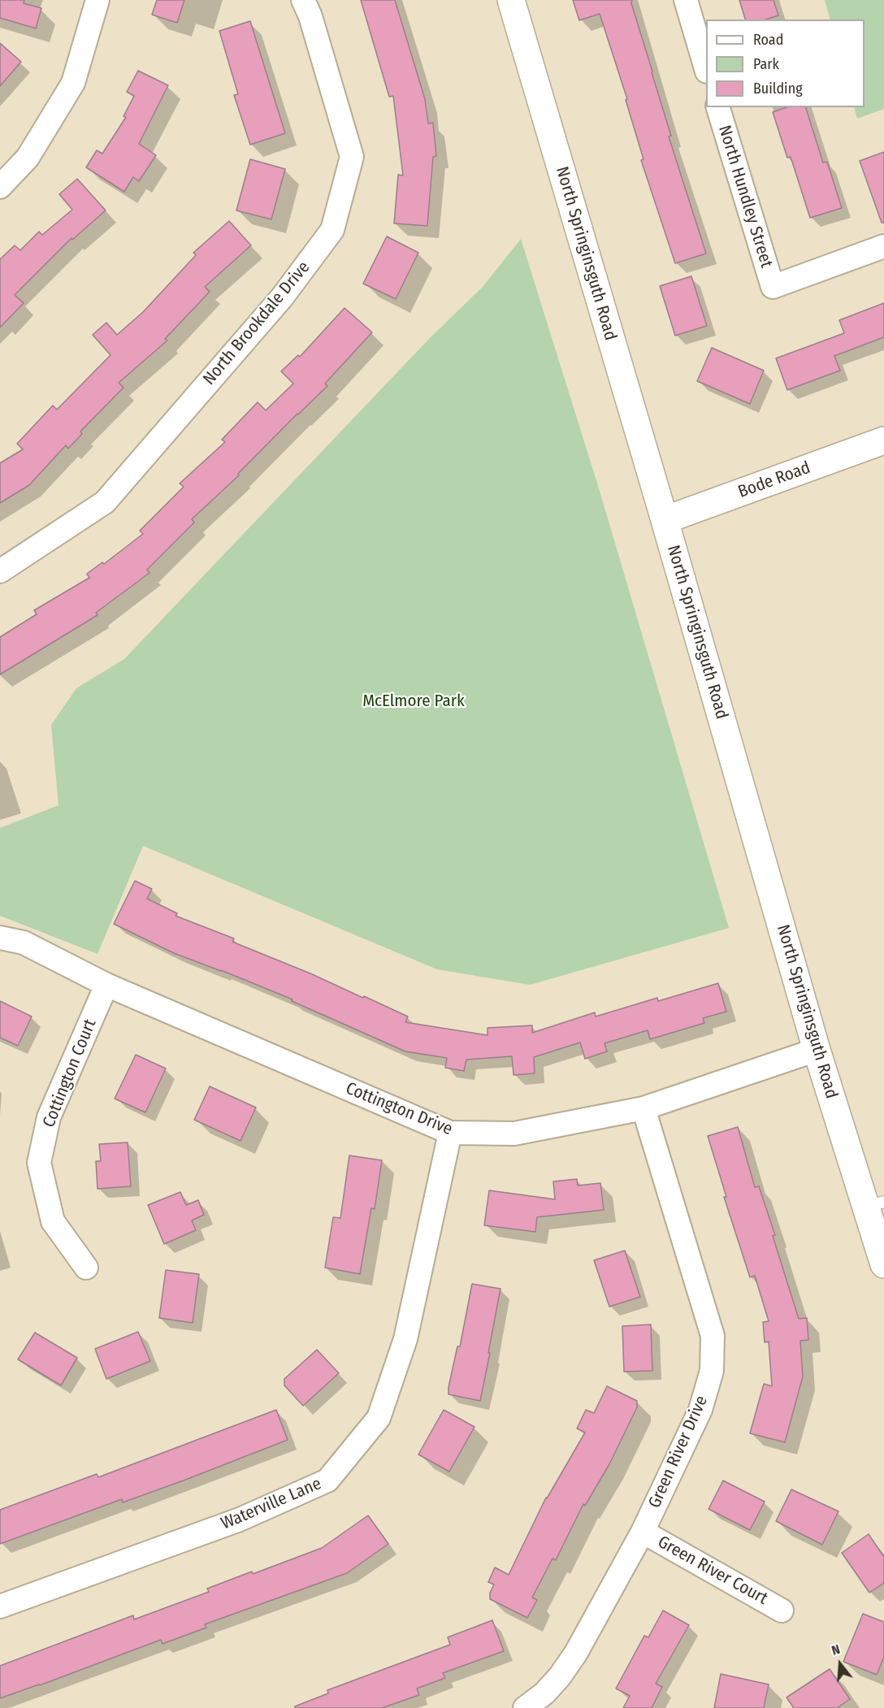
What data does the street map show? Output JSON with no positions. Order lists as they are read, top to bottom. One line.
{"streets":{"street":["North Hundley Street","North Springinsguth Road","North Brookdale Drive","Bode Road","Cottington Court","Cottington Drive","Green River Drive","Waterville Lane","Green River Court"]},"crossings":[["North Springinsguth Road","Bode Road"],["North Springinsguth Road","Cottington Drive"],["Cottington Court","Cottington Drive"],["Cottington Drive","Green River Drive"],["Cottington Drive","Waterville Lane"],["Green River Drive","Green River Court"]],"parks":["McElmore Park"],"legend":["Road","Park","Building"],"north":"top"}
